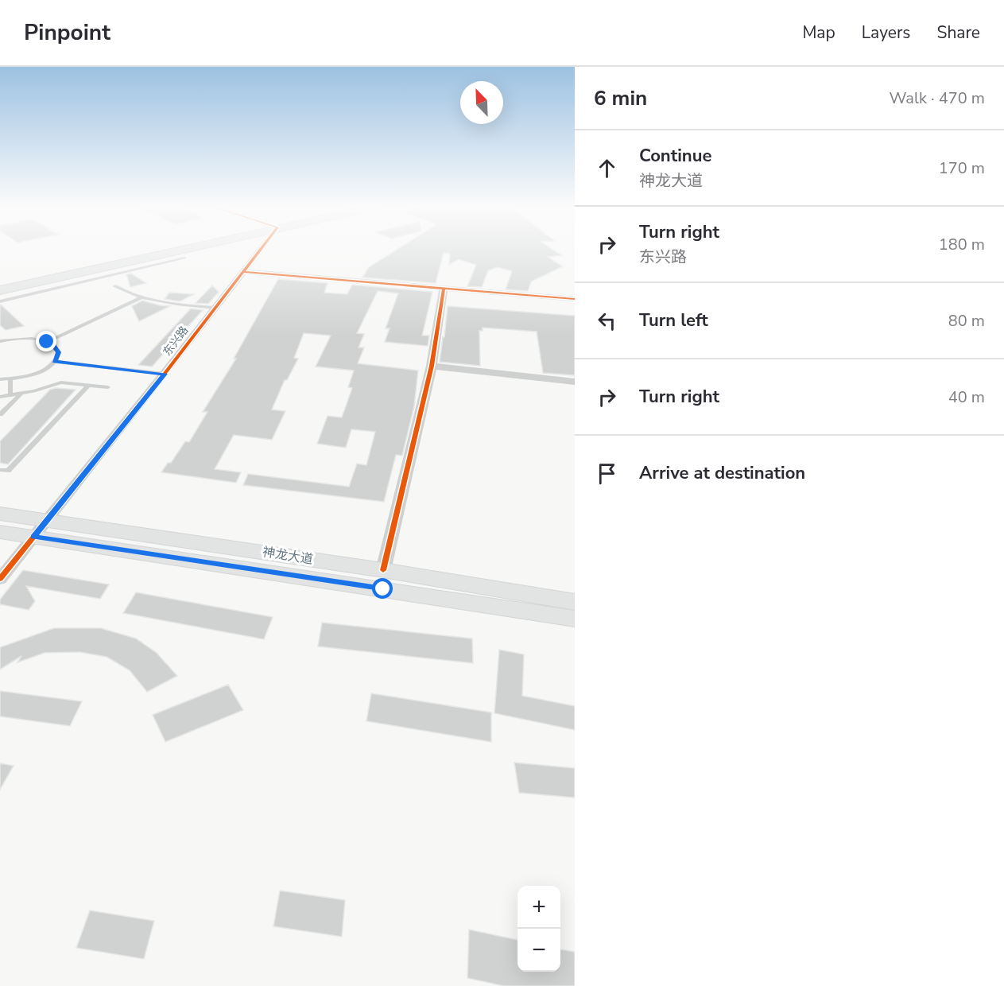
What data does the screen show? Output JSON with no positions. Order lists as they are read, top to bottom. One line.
{"streets":{"main road":["神龙大道"],"street":["东兴路"]},"crossings":[["东兴路","神龙大道"]],"north":"top left","page":{"header":"Pinpoint","nav":["Map","Layers","Share"],"heading":["6 min","Walk · 470 m"],"list":[["Continue","神龙大道","170 m"],["Turn right","东兴路","180 m"],["Turn left","80 m"],["Turn right","40 m"],"Arrive at destination"],"map_buttons":["+","−"]}}
